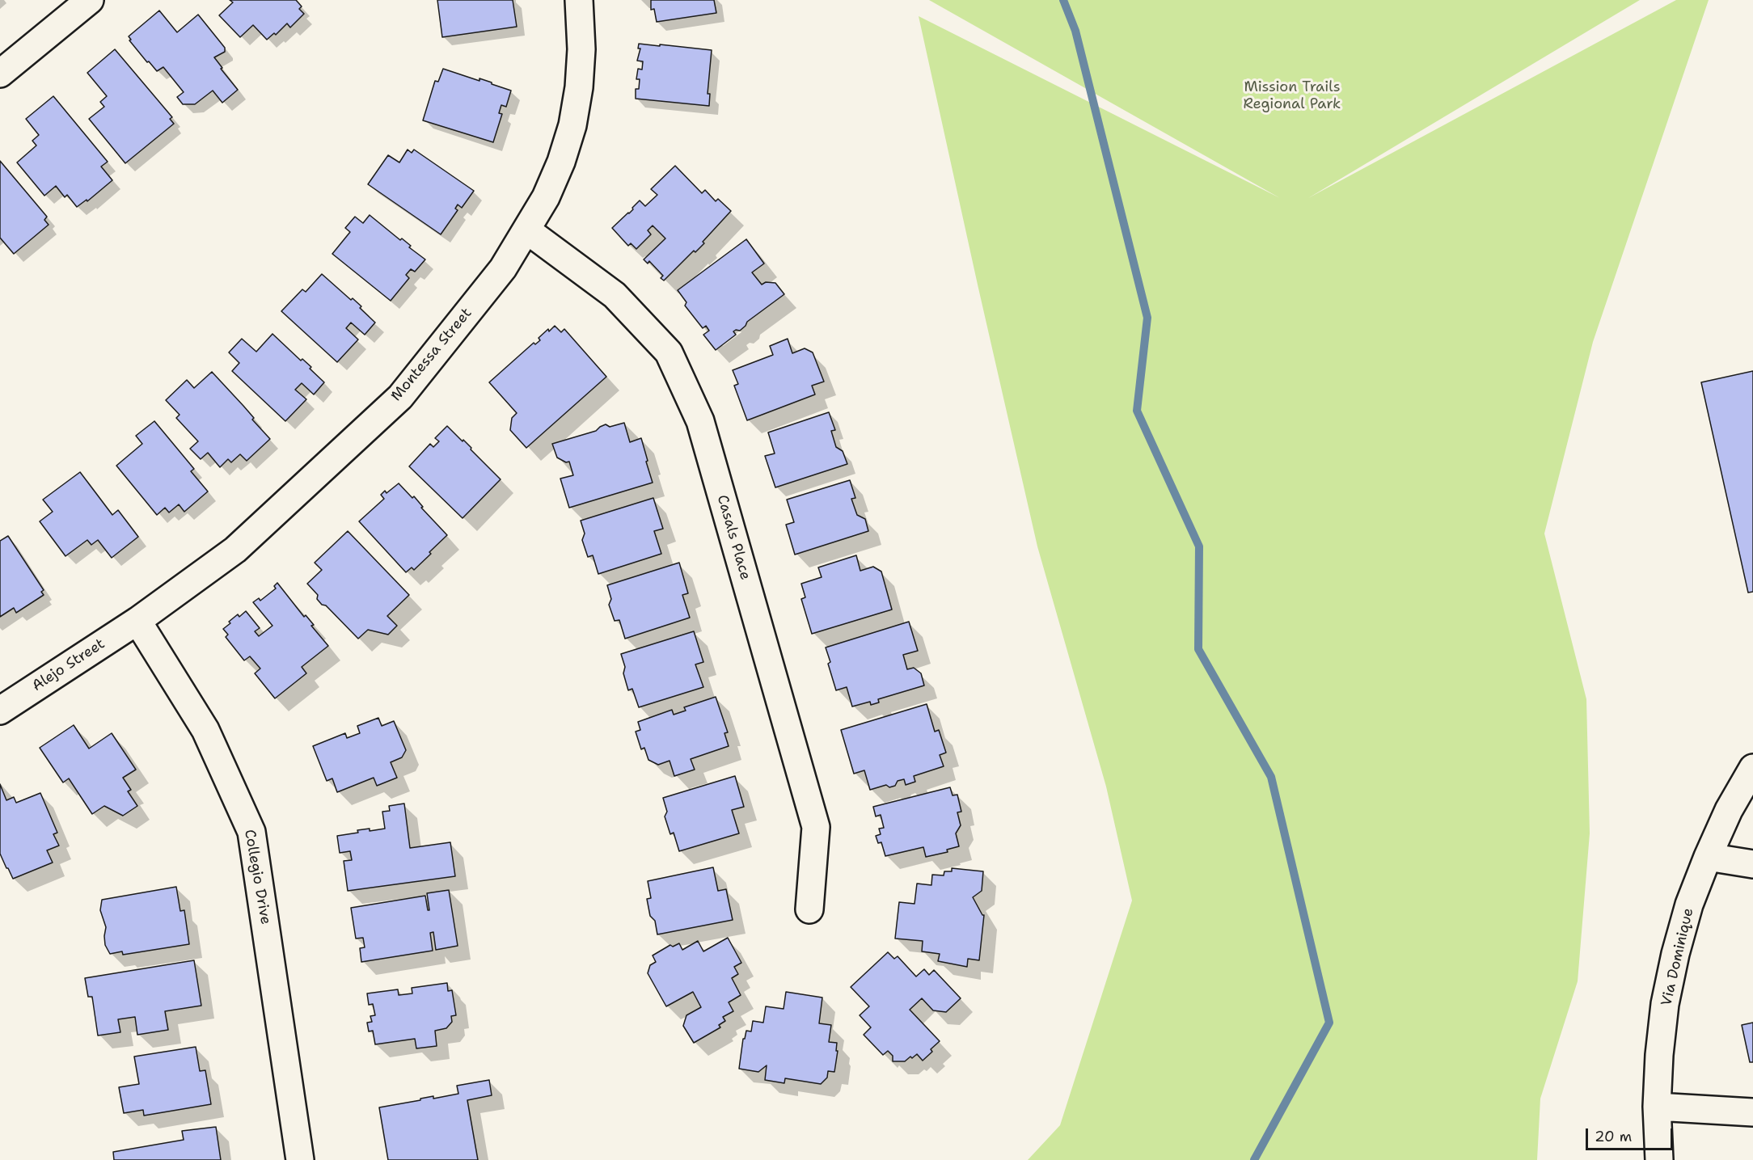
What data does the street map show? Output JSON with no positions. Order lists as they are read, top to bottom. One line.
{"streets":{"street":["Montessa Street","Casals Place","Alejo Street","Collegio Drive","Via Dominique"]},"crossings":[["Montessa Street","Casals Place"],["Montessa Street","Alejo Street"],["Montessa Street","Collegio Drive"],["Alejo Street","Collegio Drive"]],"parks":["Mission Trails Regional Park"],"scale_bar":"20 m"}
